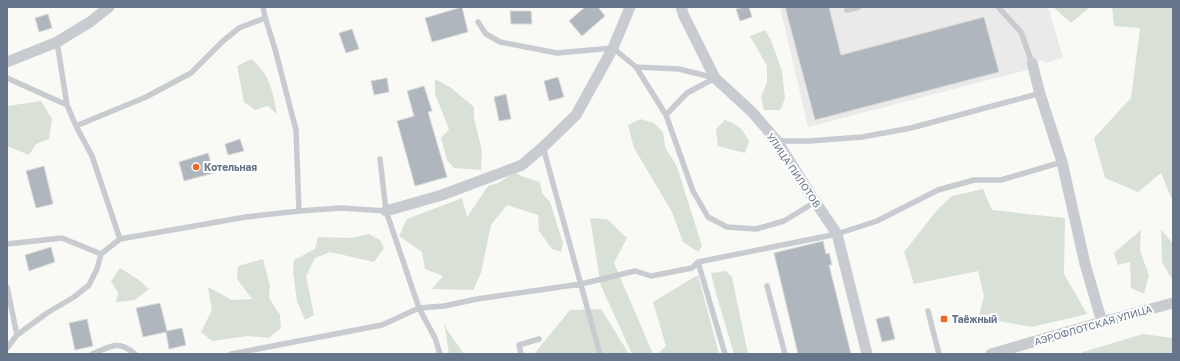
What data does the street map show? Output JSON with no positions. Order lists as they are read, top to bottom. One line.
{"streets":{"street":["УЛИЦА ПИЛОТОВ","АЭРОФЛОТСКАЯ УЛИЦА"]},"places":{"other":["Котельная"],"transit":["Таёжный"]}}
